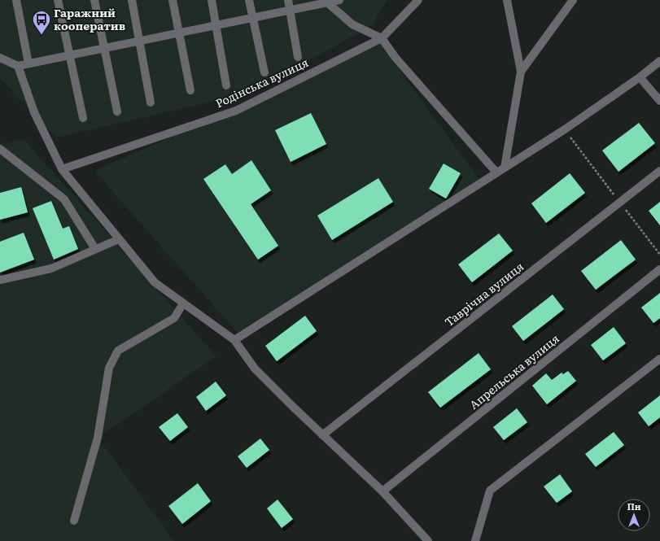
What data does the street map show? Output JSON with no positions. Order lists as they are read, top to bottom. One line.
{"streets":{"street":["Родінська вулиця","Таврічна вулиця","Апрельська вулиця"]},"places":{"bus stop":["Гаражний кооператив"]},"north":"top"}
